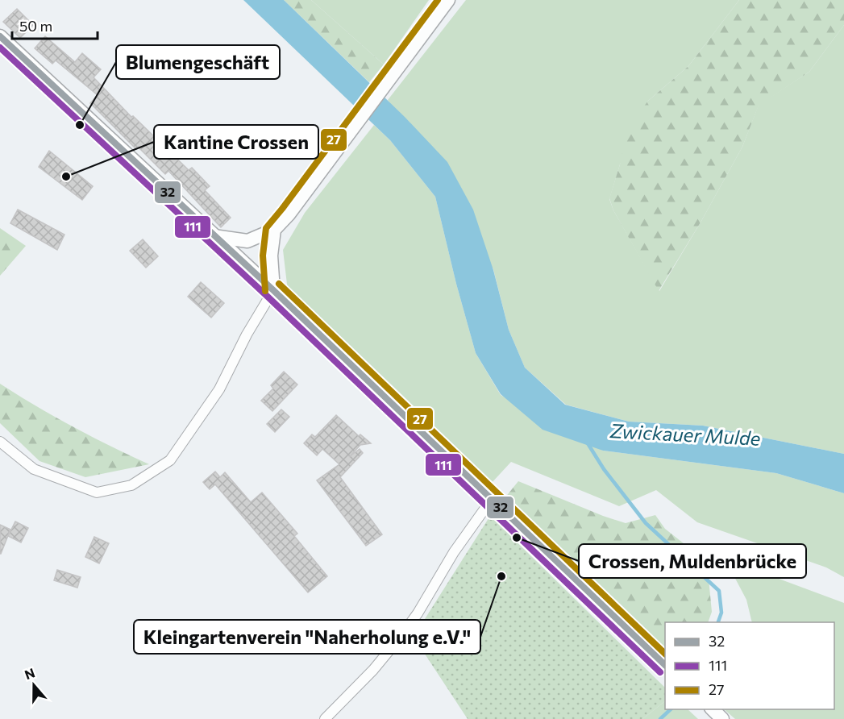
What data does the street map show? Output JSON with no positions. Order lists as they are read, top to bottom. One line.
{"water":["Zwickauer Mulde"],"places":["Blumengeschäft","Kantine Crossen","Crossen, Muldenbrücke","Kleingartenverein \"Naherholung e.V.\""],"lines":["transit line 27","transit line 32","transit line 111"],"legend":["32","111","27"],"scale_bar":"50 m","north":"top"}
